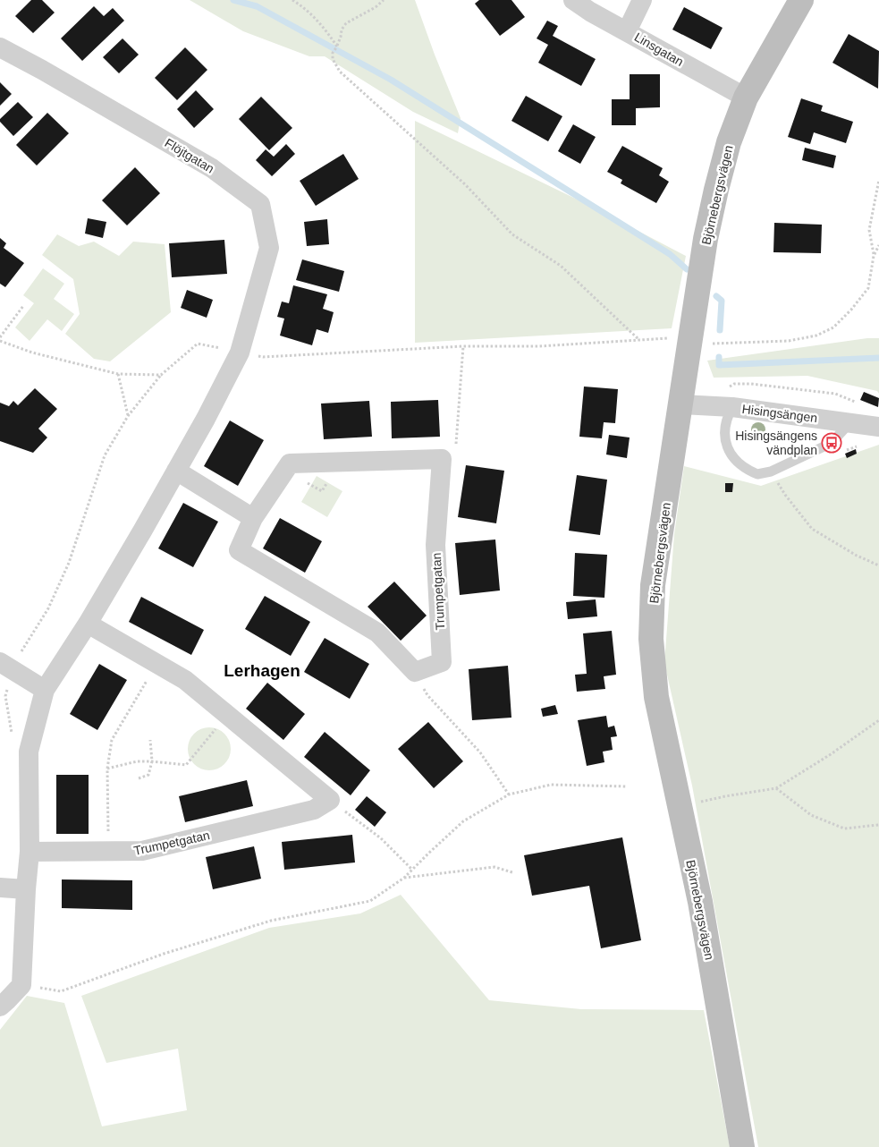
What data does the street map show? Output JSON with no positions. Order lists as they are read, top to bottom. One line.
{"streets":{"street":["Linsgatan","Flöjtgatan","Björnebergsvägen","Hisingsängen","Trumpetgatan"]},"crossings":[["Linsgatan","Björnebergsvägen"],["Björnebergsvägen","Hisingsängen"]],"districts":["Lerhagen"],"places":{"bus stop":["Hisingsängens vändplan"]}}
